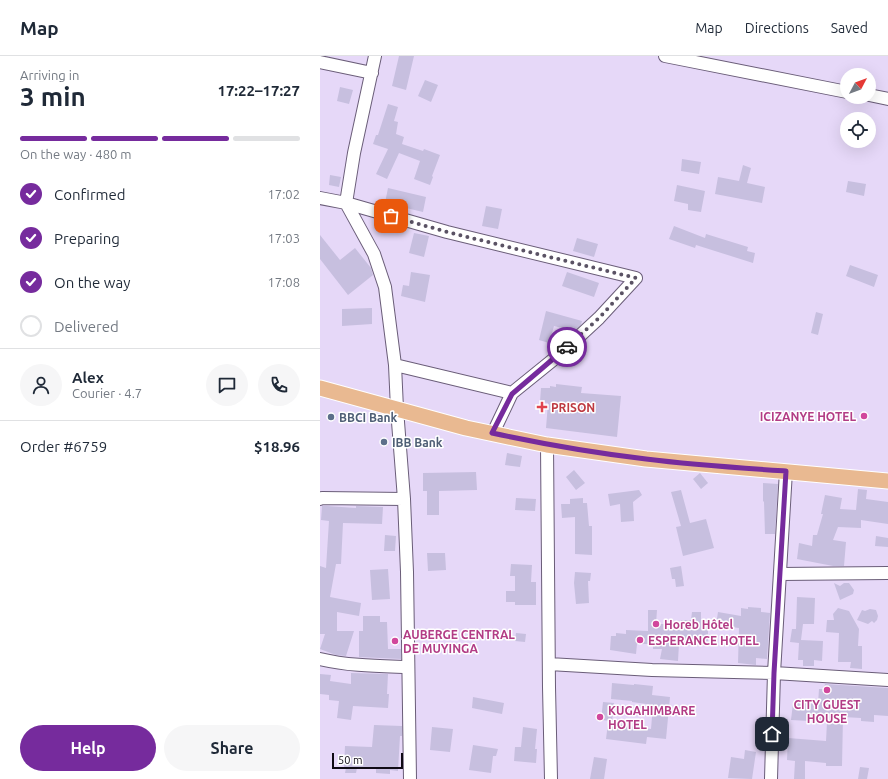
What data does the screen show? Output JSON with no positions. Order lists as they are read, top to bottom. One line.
{"places":{"health":["PRISON"],"other":["ICIZANYE HOTEL","BBCI Bank","IBB Bank","Horeb Hôtel","ESPERANCE HOTEL","AUBERGE CENTRAL DE MUYINGA","CITY GUEST HOUSE","KUGAHIMBARE HOTEL"]},"scale_bar":"50 m","north":"top right","page":{"header":"Map","nav":["Map","Directions","Saved"],"heading":["3 min","Arriving in","17:22–17:27"],"panel":["Alex","Courier · 4.7","Order #6759","$18.96"],"bar":"On the way · 480 m","list":[["Confirmed","17:02"],["Preparing","17:03"],["On the way","17:08"],"Delivered"],"buttons":["Help","Share"],"scale":"50 m"}}
